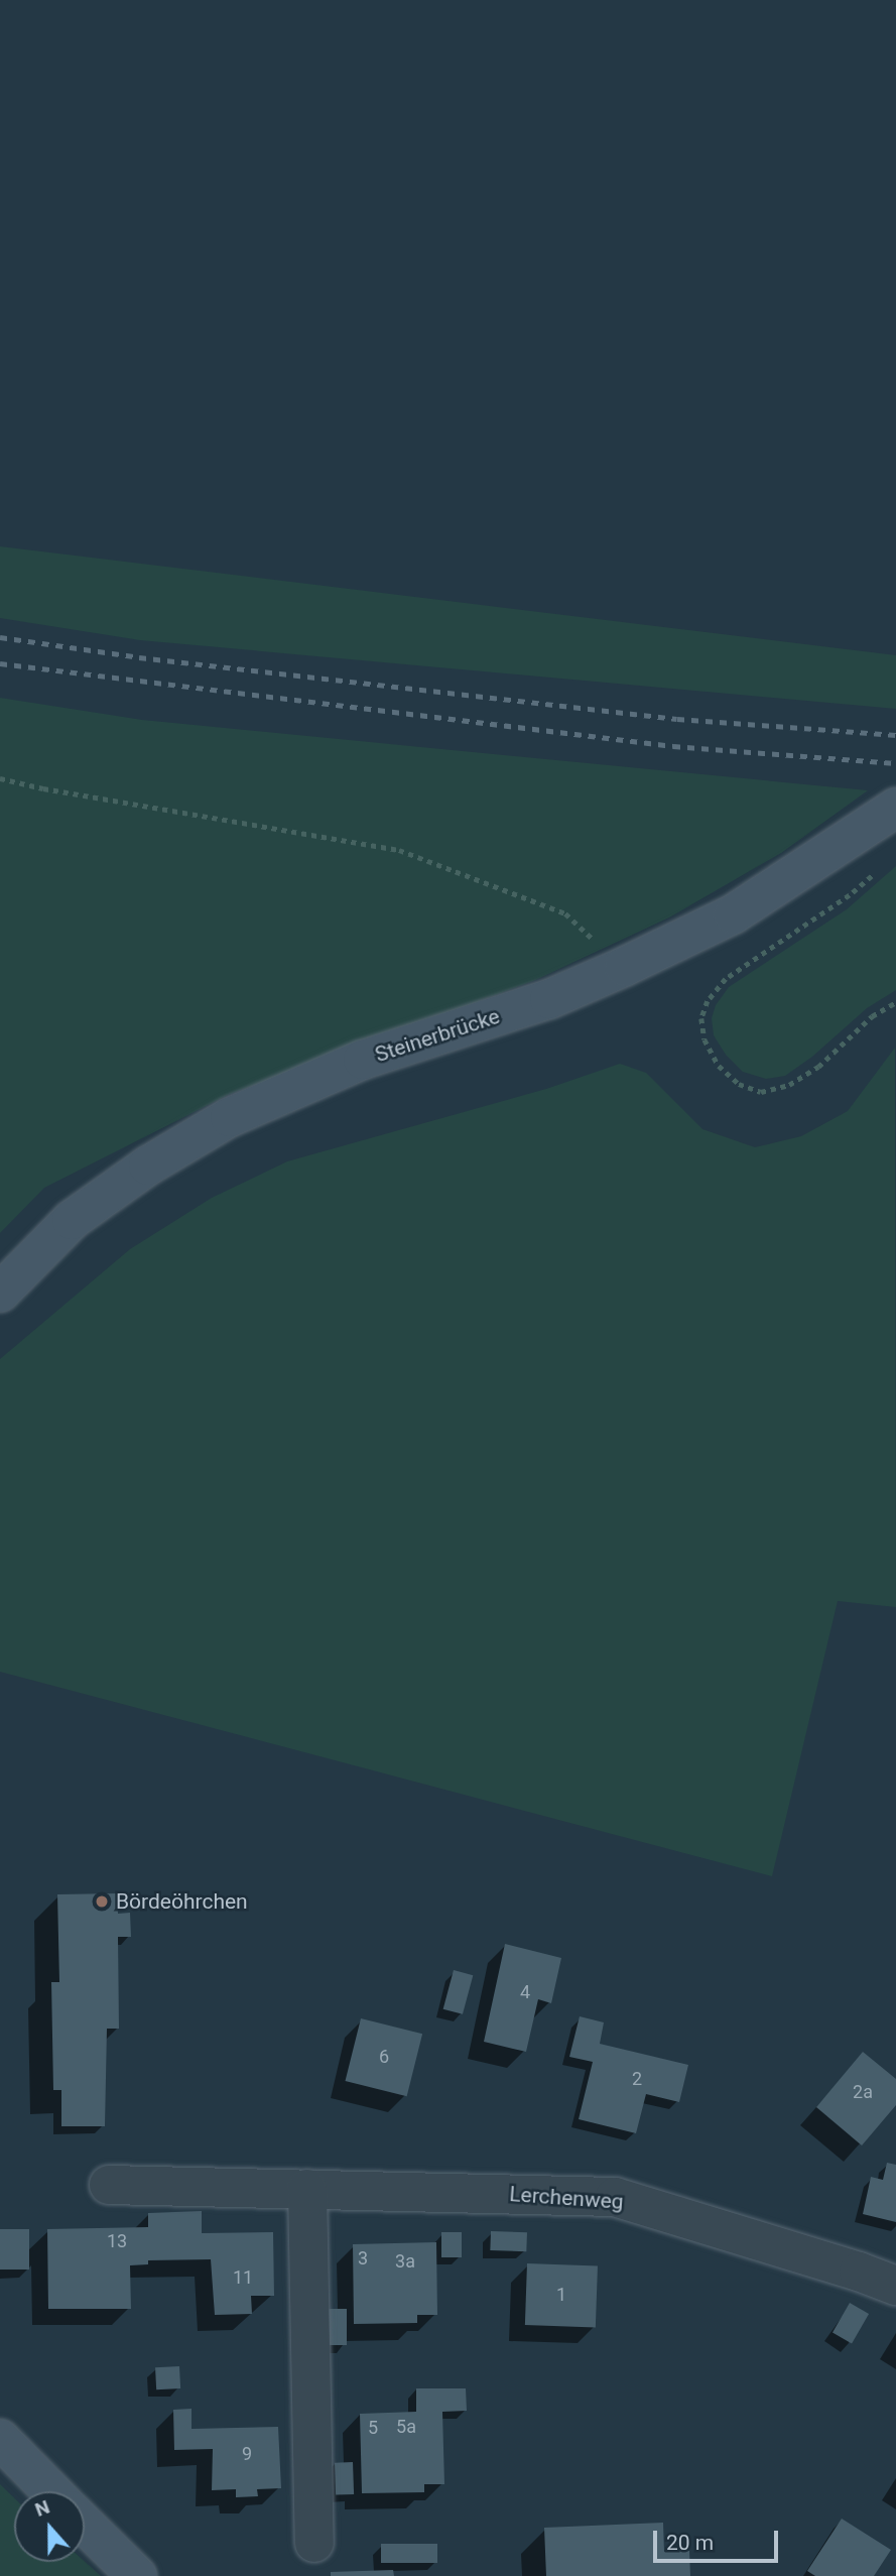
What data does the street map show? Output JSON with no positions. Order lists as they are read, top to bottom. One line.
{"streets":{"street":["Steinerbrücke","Lerchenweg"]},"places":["Bördeöhrchen"],"house_numbers":["4","6","2","2a","13","3","3a","11","1","5a","5","9"],"scale_bar":"20 m","north":"top"}
